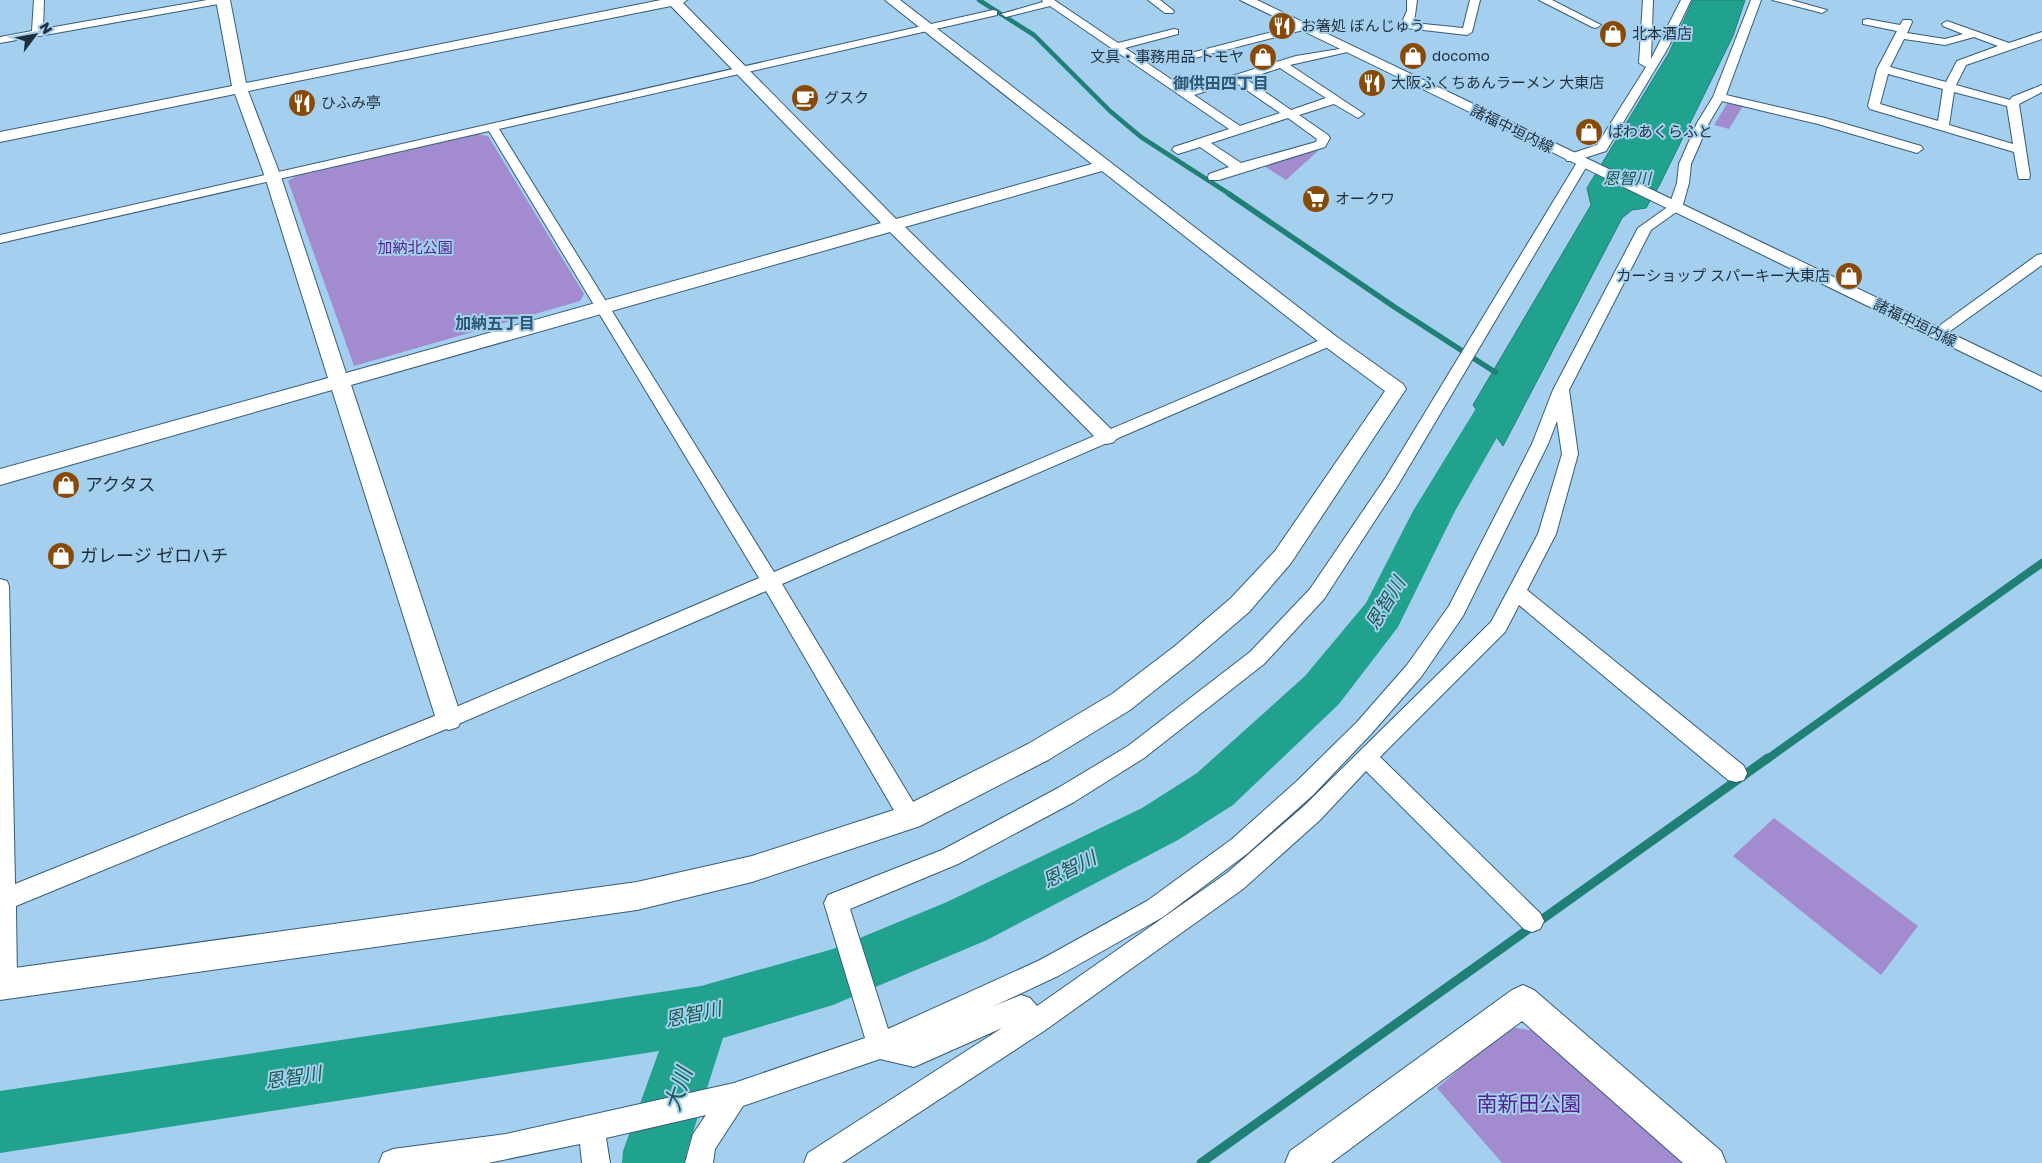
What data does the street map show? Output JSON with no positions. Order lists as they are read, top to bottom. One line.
{"streets":{"street":["諸福中垣内線"]},"districts":["御供田四丁目","加納五丁目"],"water":["恩智川","大川"],"parks":["加納北公園","南新田公園"],"places":{"restaurant":["お箸処 ぼんじゅう","大阪ふくちあんラーメン 大東店","ひふみ亭"],"shop":["北本酒店","docomo","文具・事務用品 トモヤ","ぱわあくらふと","カーショップ スパーキー大東店","アクタス","ガレージ ゼロハチ"],"cafe":["グスク"],"supermarket":["オークワ"]},"north":"top right"}
